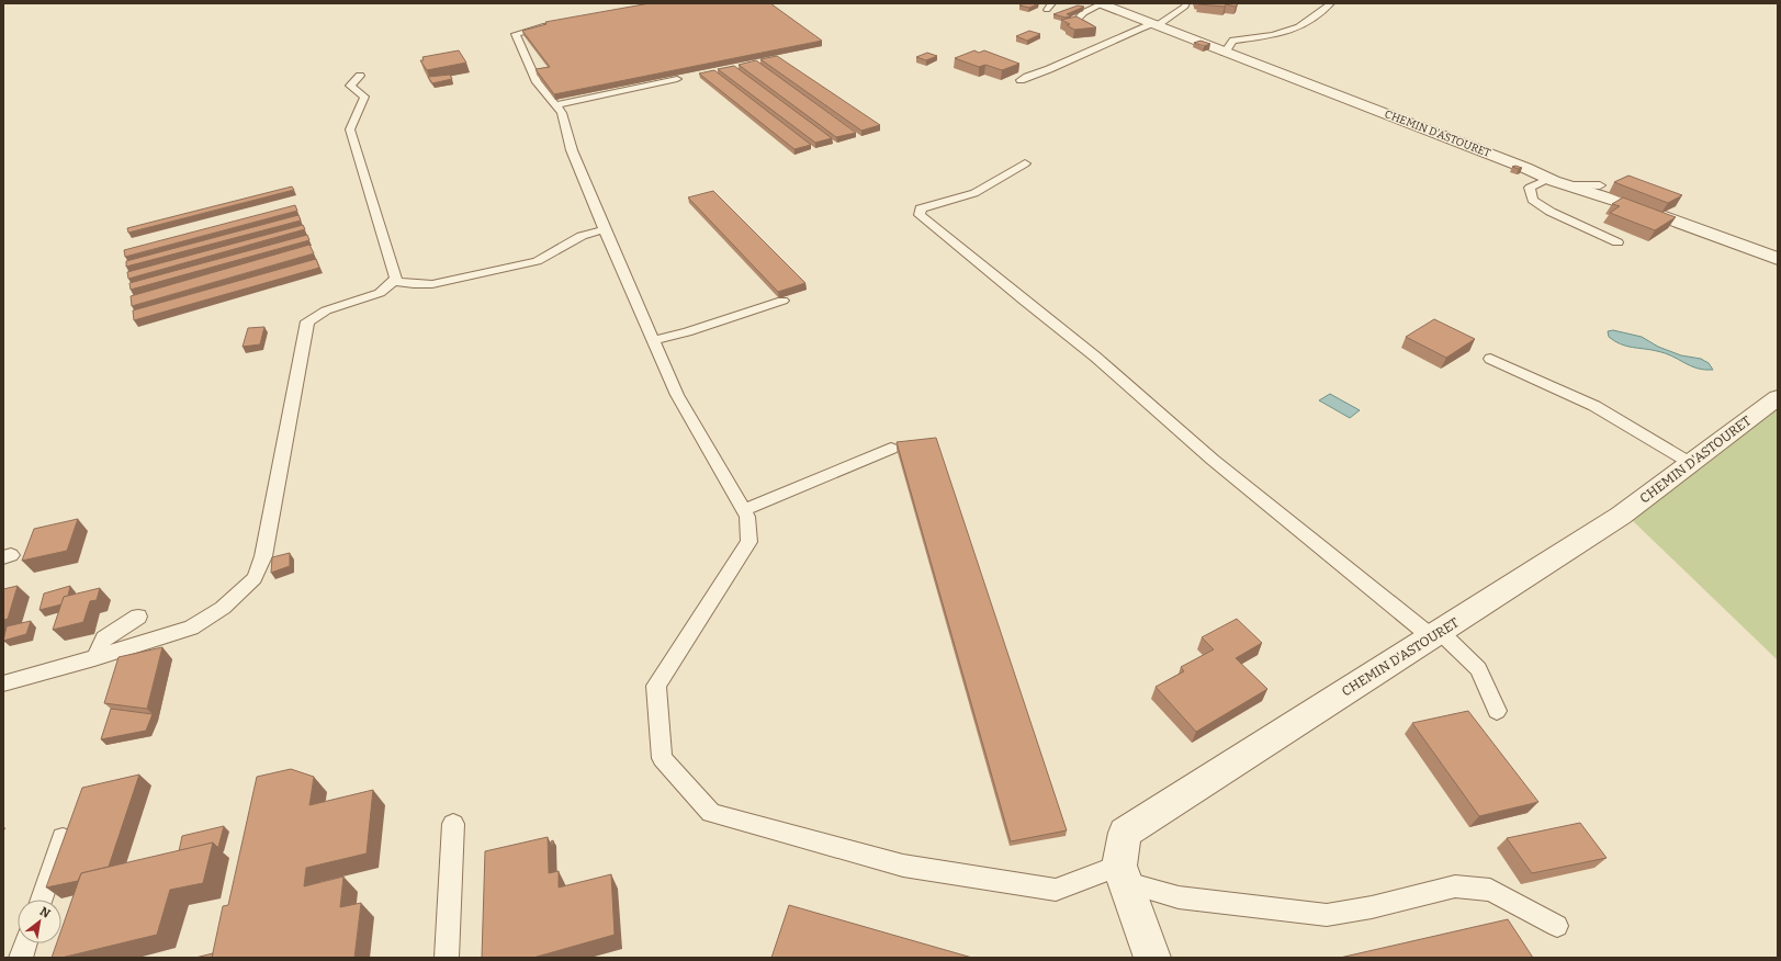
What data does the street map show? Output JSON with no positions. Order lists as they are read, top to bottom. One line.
{"streets":{"street":["CHEMIN D'ASTOURET"]},"north":"top right"}
